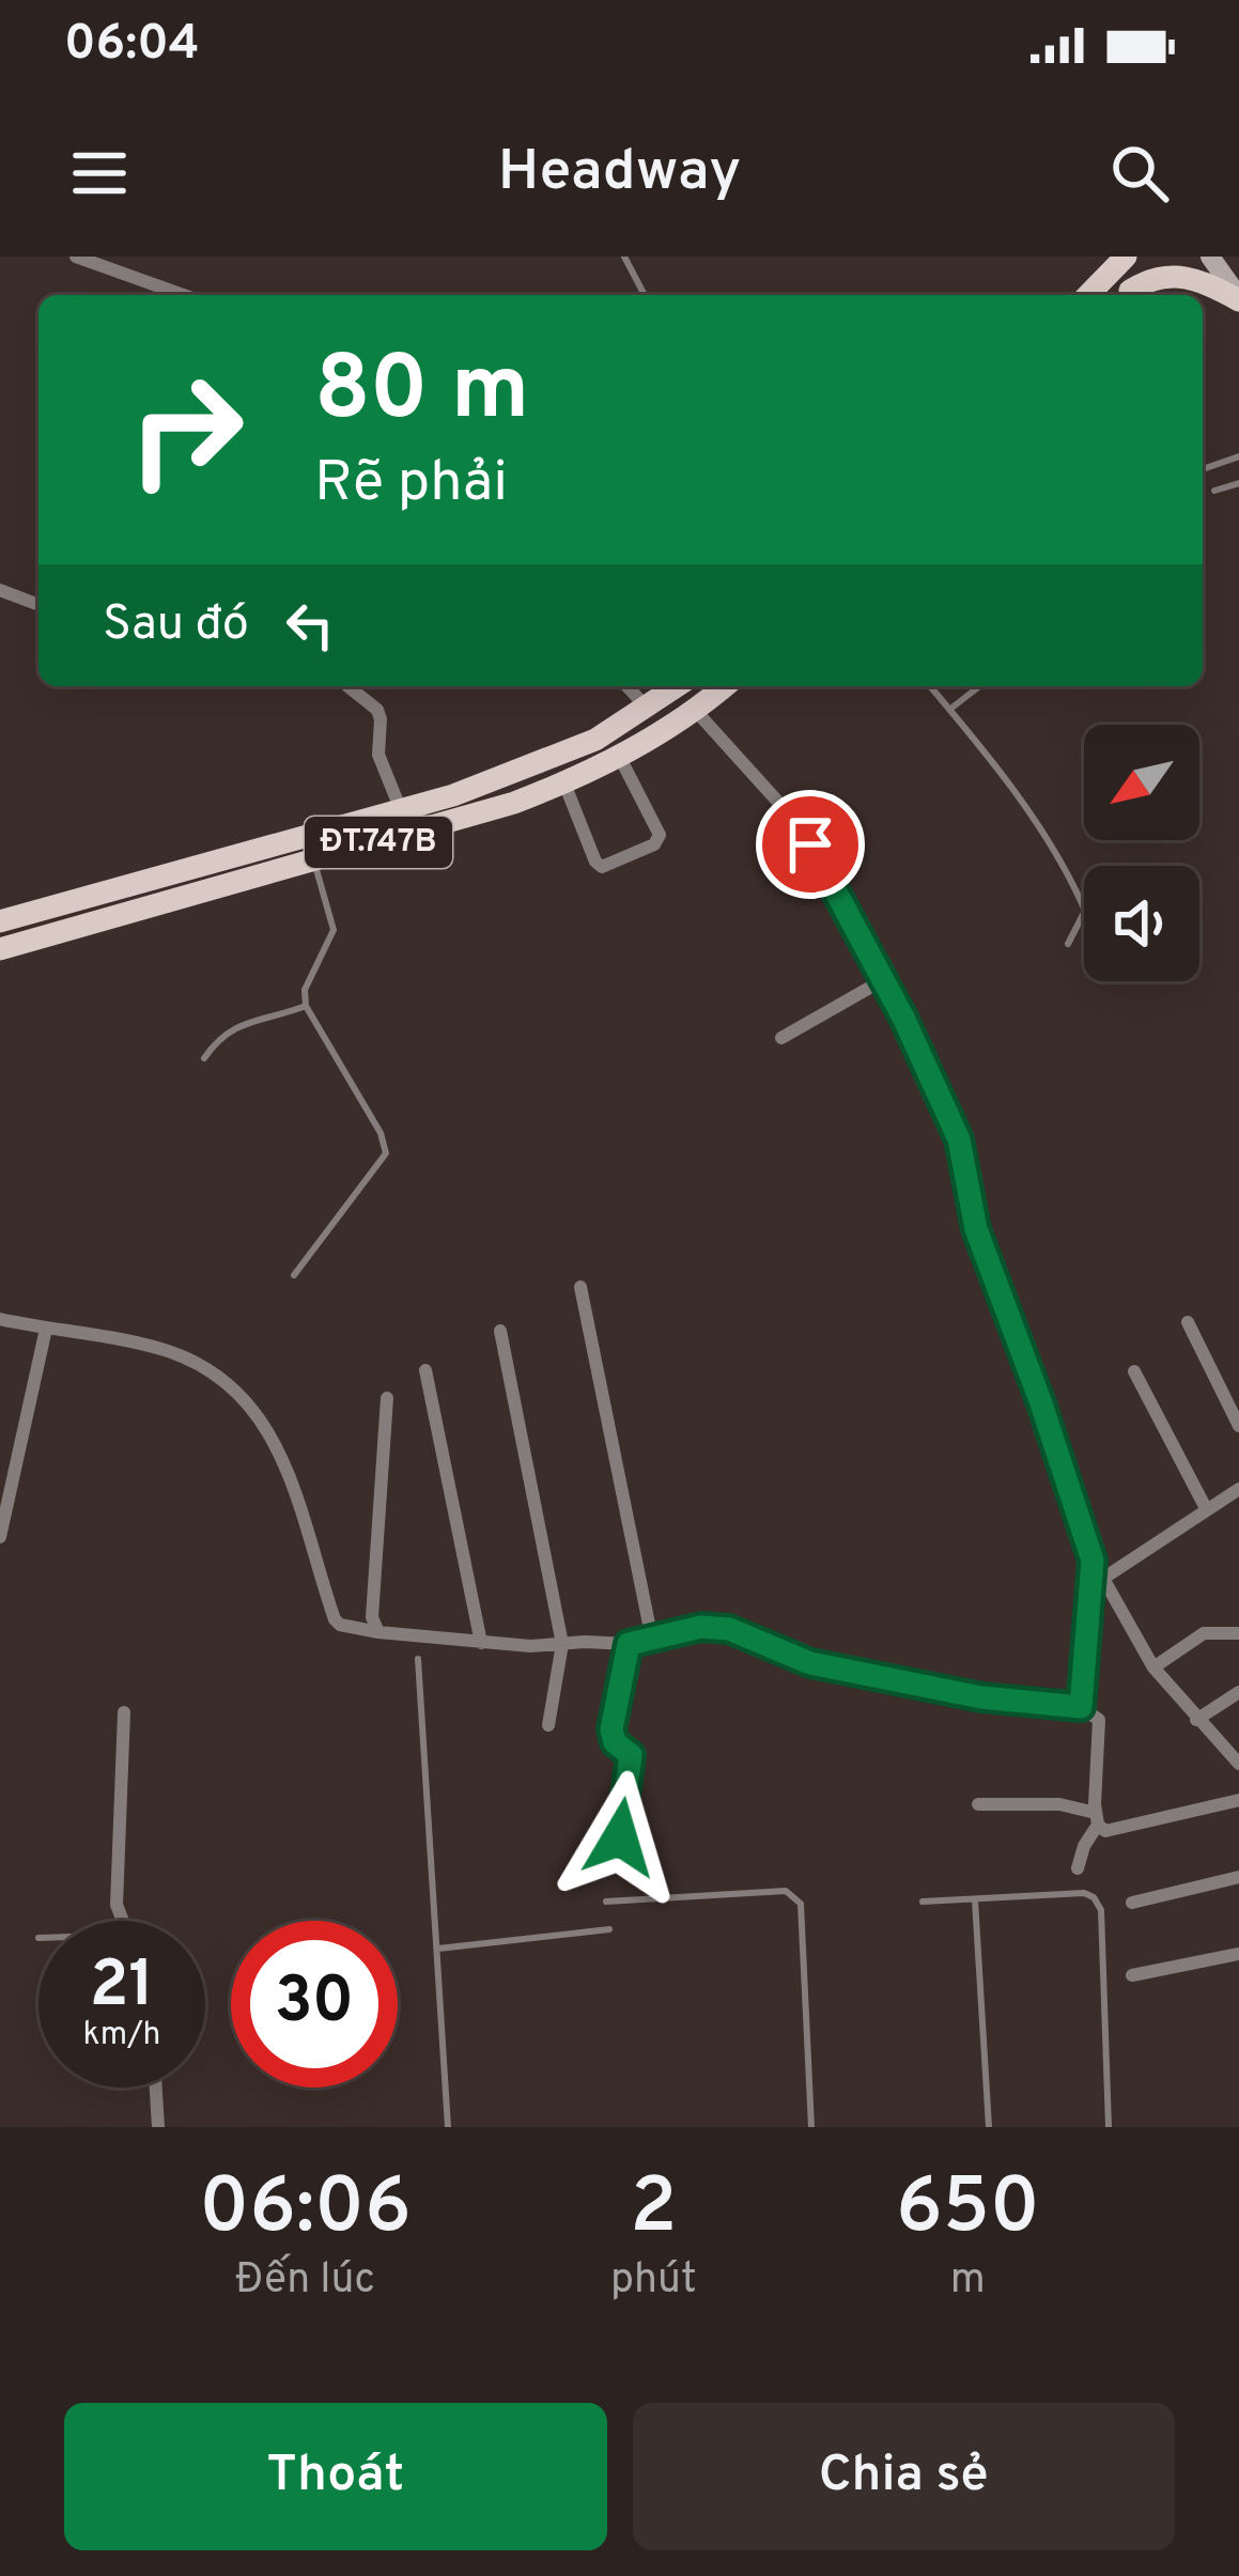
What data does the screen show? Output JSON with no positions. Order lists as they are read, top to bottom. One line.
{"streets":{"main road":["ĐT.747B"]},"north":"bottom left","page":{"status":"06:04","header":"Headway","turn":["80 m","Rẽ phải"],"then":"Sau đó","speed":"21 km/h","limit":"30","eta":["06:06","Đến lúc","2","phút","650","m"],"buttons":["Thoát","Chia sẻ"]}}
